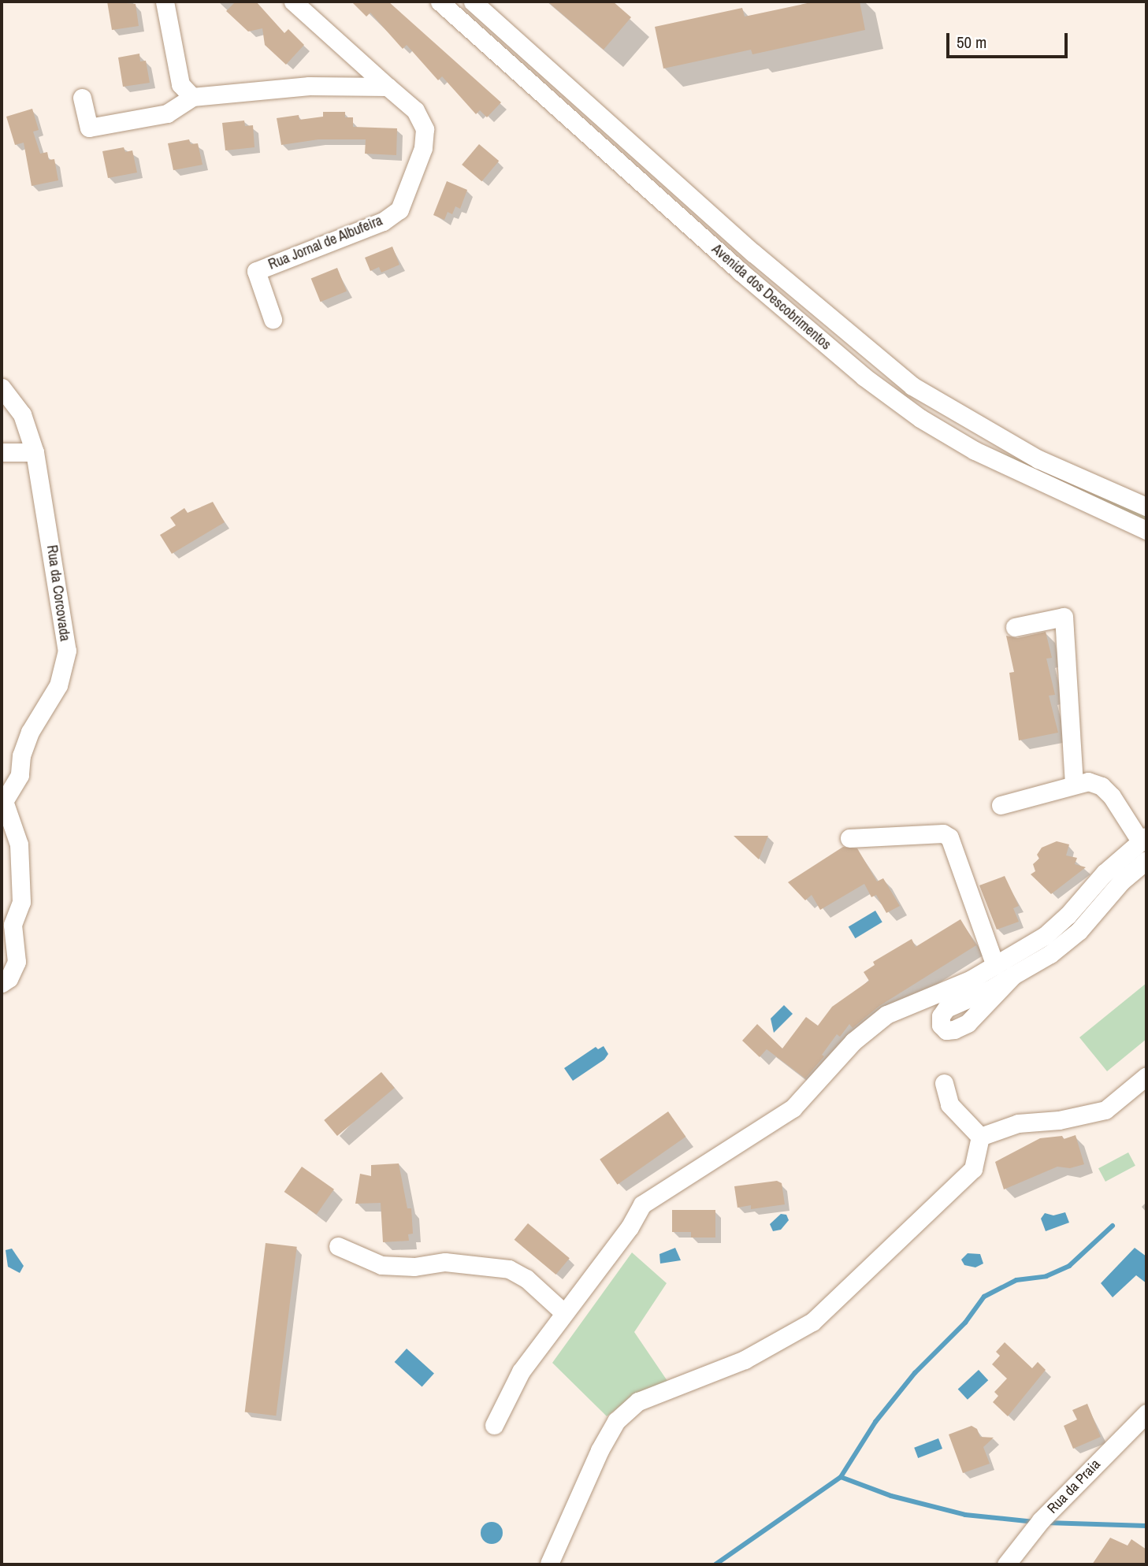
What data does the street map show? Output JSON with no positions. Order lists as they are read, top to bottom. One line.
{"streets":{"street":["Rua Jornal de Albufeira","Avenida dos Descobrimentos","Rua da Corcovada","Rua da Praia"]},"scale_bar":"50 m"}
